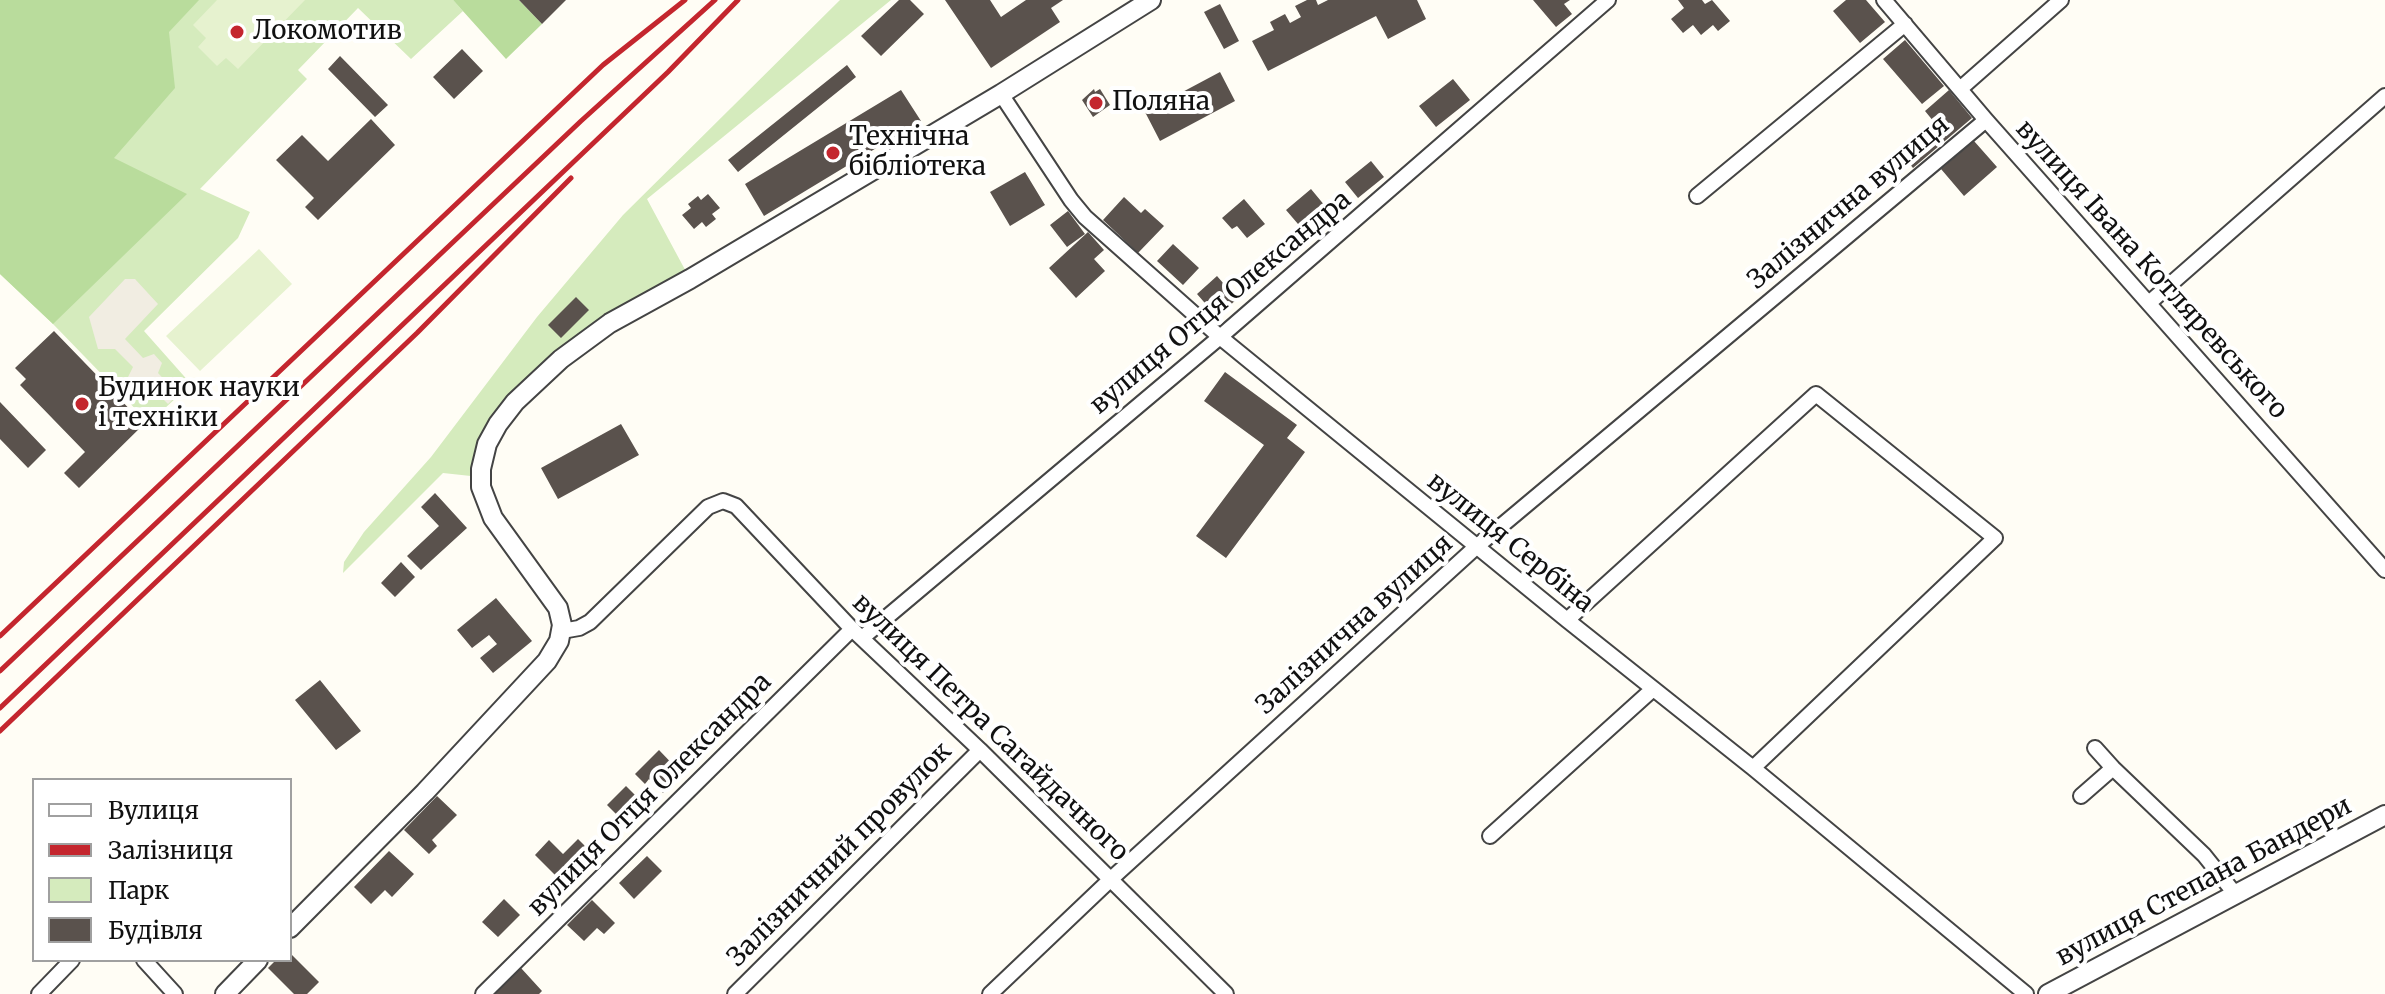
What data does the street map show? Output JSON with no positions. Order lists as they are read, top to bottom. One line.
{"streets":{"street":["Залізнична вулиця","вулиця Івана Котляревського","вулиця Отця Олександра","вулиця Сербіна","вулиця Петра Сагайдачного","Залізничний провулок","вулиця Степана Бандери"]},"crossings":[["Залізнична вулиця","вулиця Івана Котляревського"],["Залізнична вулиця","вулиця Сербіна"],["Залізнична вулиця","вулиця Петра Сагайдачного"],["вулиця Отця Олександра","вулиця Сербіна"],["вулиця Отця Олександра","вулиця Петра Сагайдачного"],["вулиця Петра Сагайдачного","Залізничний провулок"]],"places":["Локомотив","Поляна","Технічна бібліотека","Будинок науки і техніки"],"legend":["Вулиця","Залізниця","Парк","Будівля"]}
